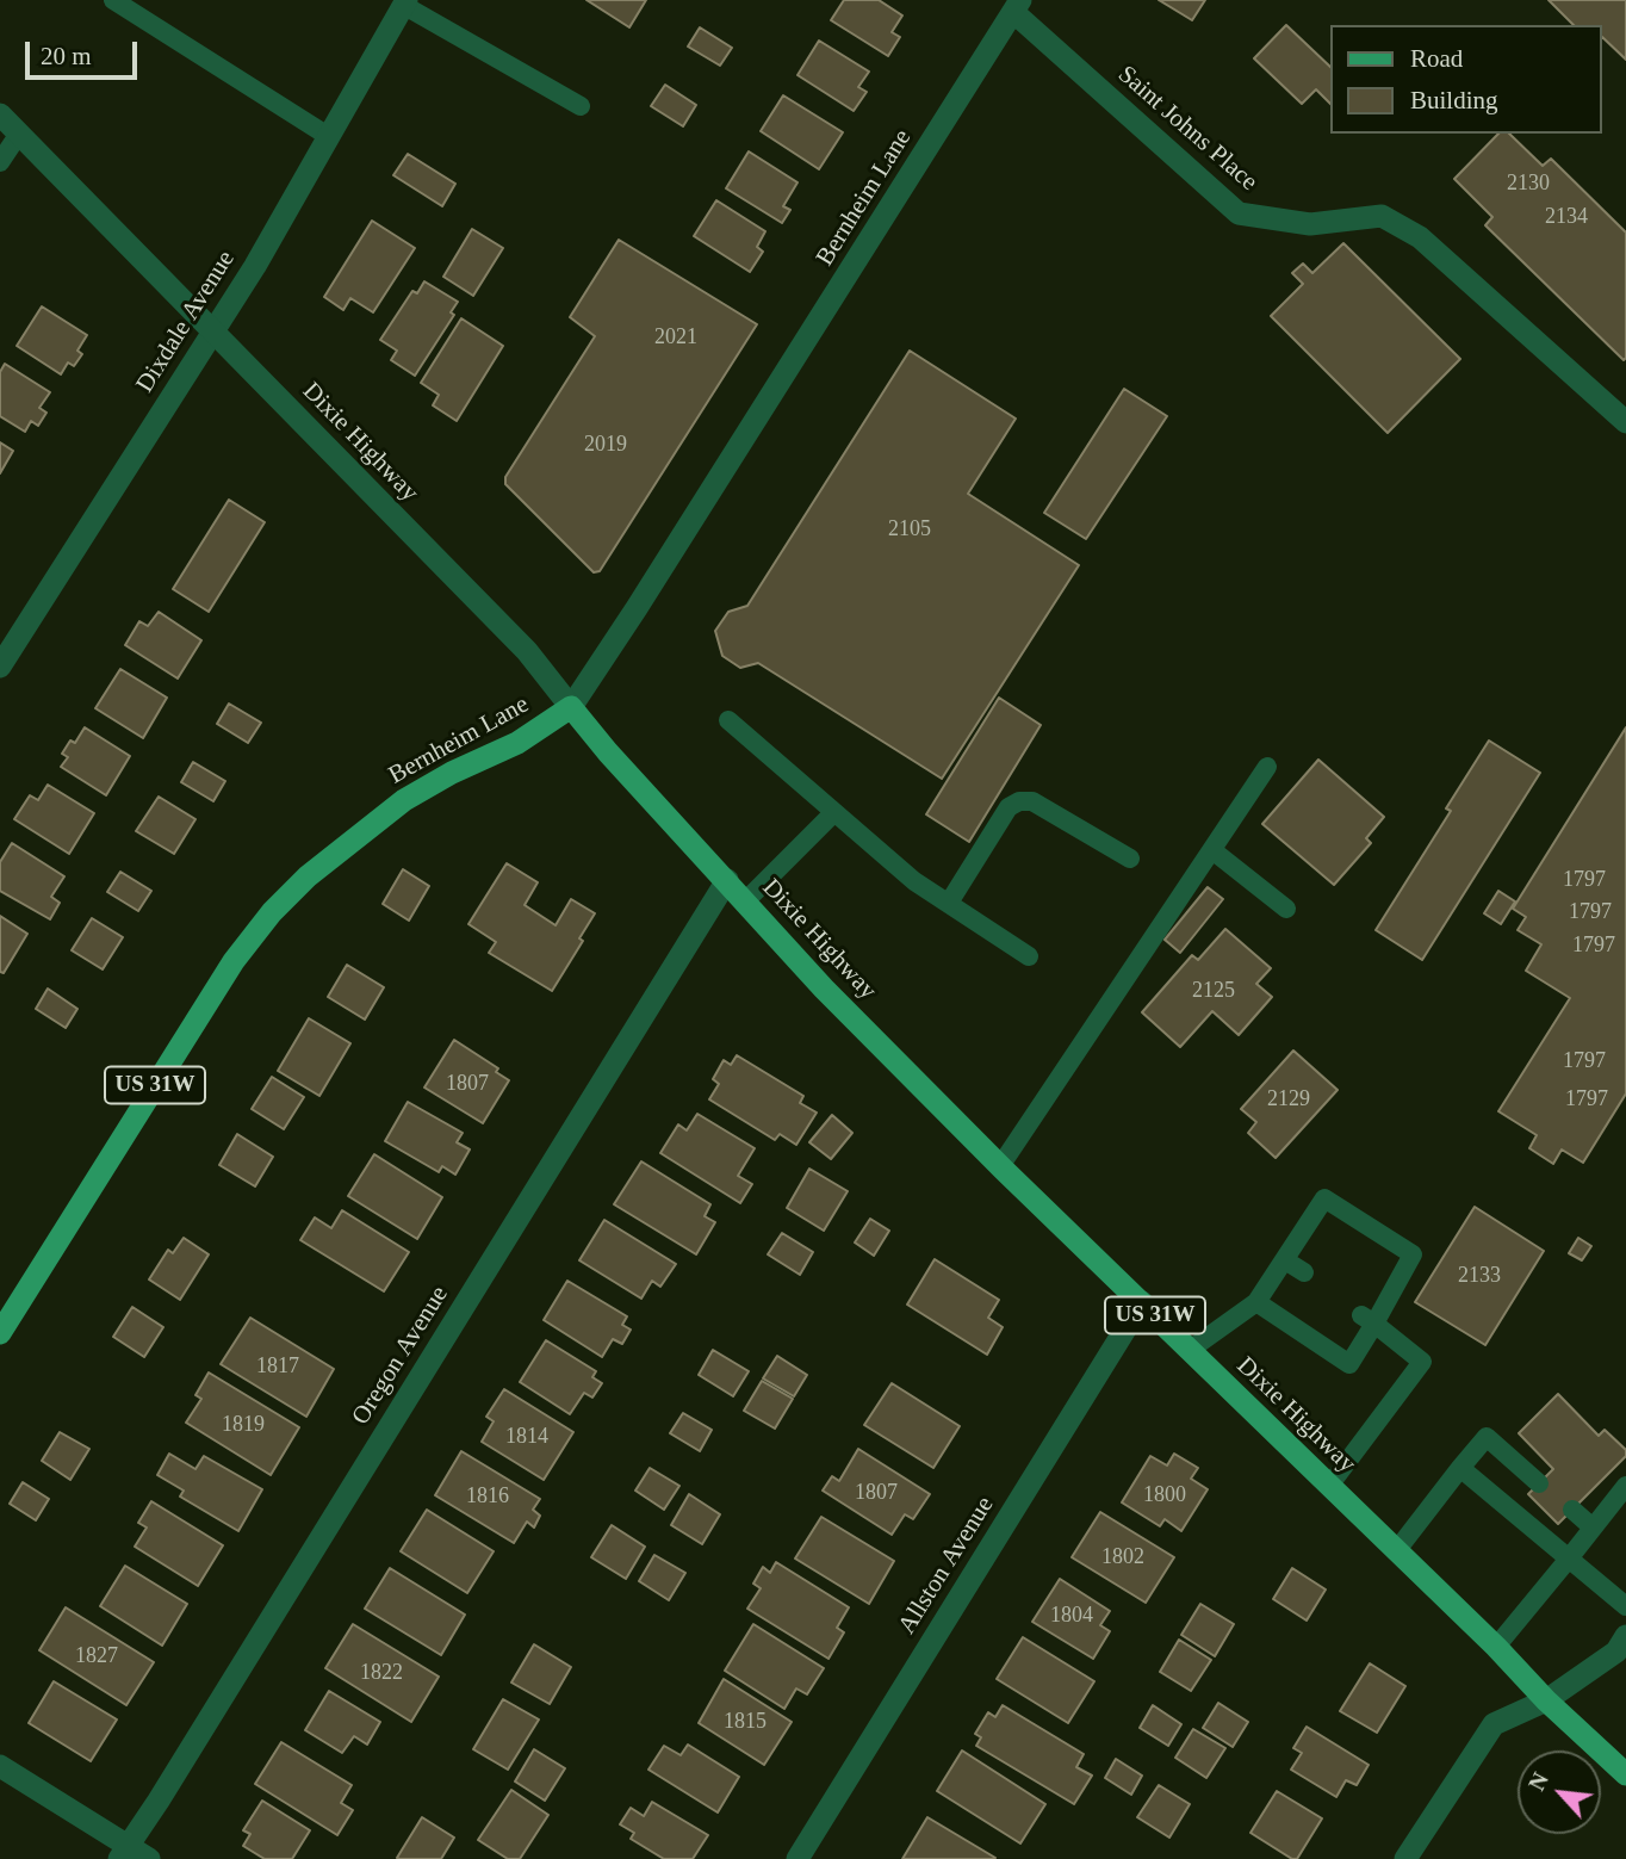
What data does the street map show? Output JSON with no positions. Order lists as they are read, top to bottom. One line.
{"streets":{"main road":["Bernheim Lane","Dixie Highway","US 31W"],"street":["Saint Johns Place","Dixdale Avenue","Oregon Avenue","Allston Avenue"]},"crossings":[["Saint Johns Place","Bernheim Lane"],["Bernheim Lane","Dixie Highway"],["Dixdale Avenue","Dixie Highway"],["Dixie Highway","Oregon Avenue"],["Dixie Highway","Allston Avenue"]],"house_numbers":["2130","2134","2021","2019","2105","1797","1797","1797","2125","1797","1807","2129","1797","2133","1817","1819","1814","1807","1800","1816","1802","1804","1827","1822","1815"],"legend":["Road","Building"],"scale_bar":"20 m","north":"top left"}
